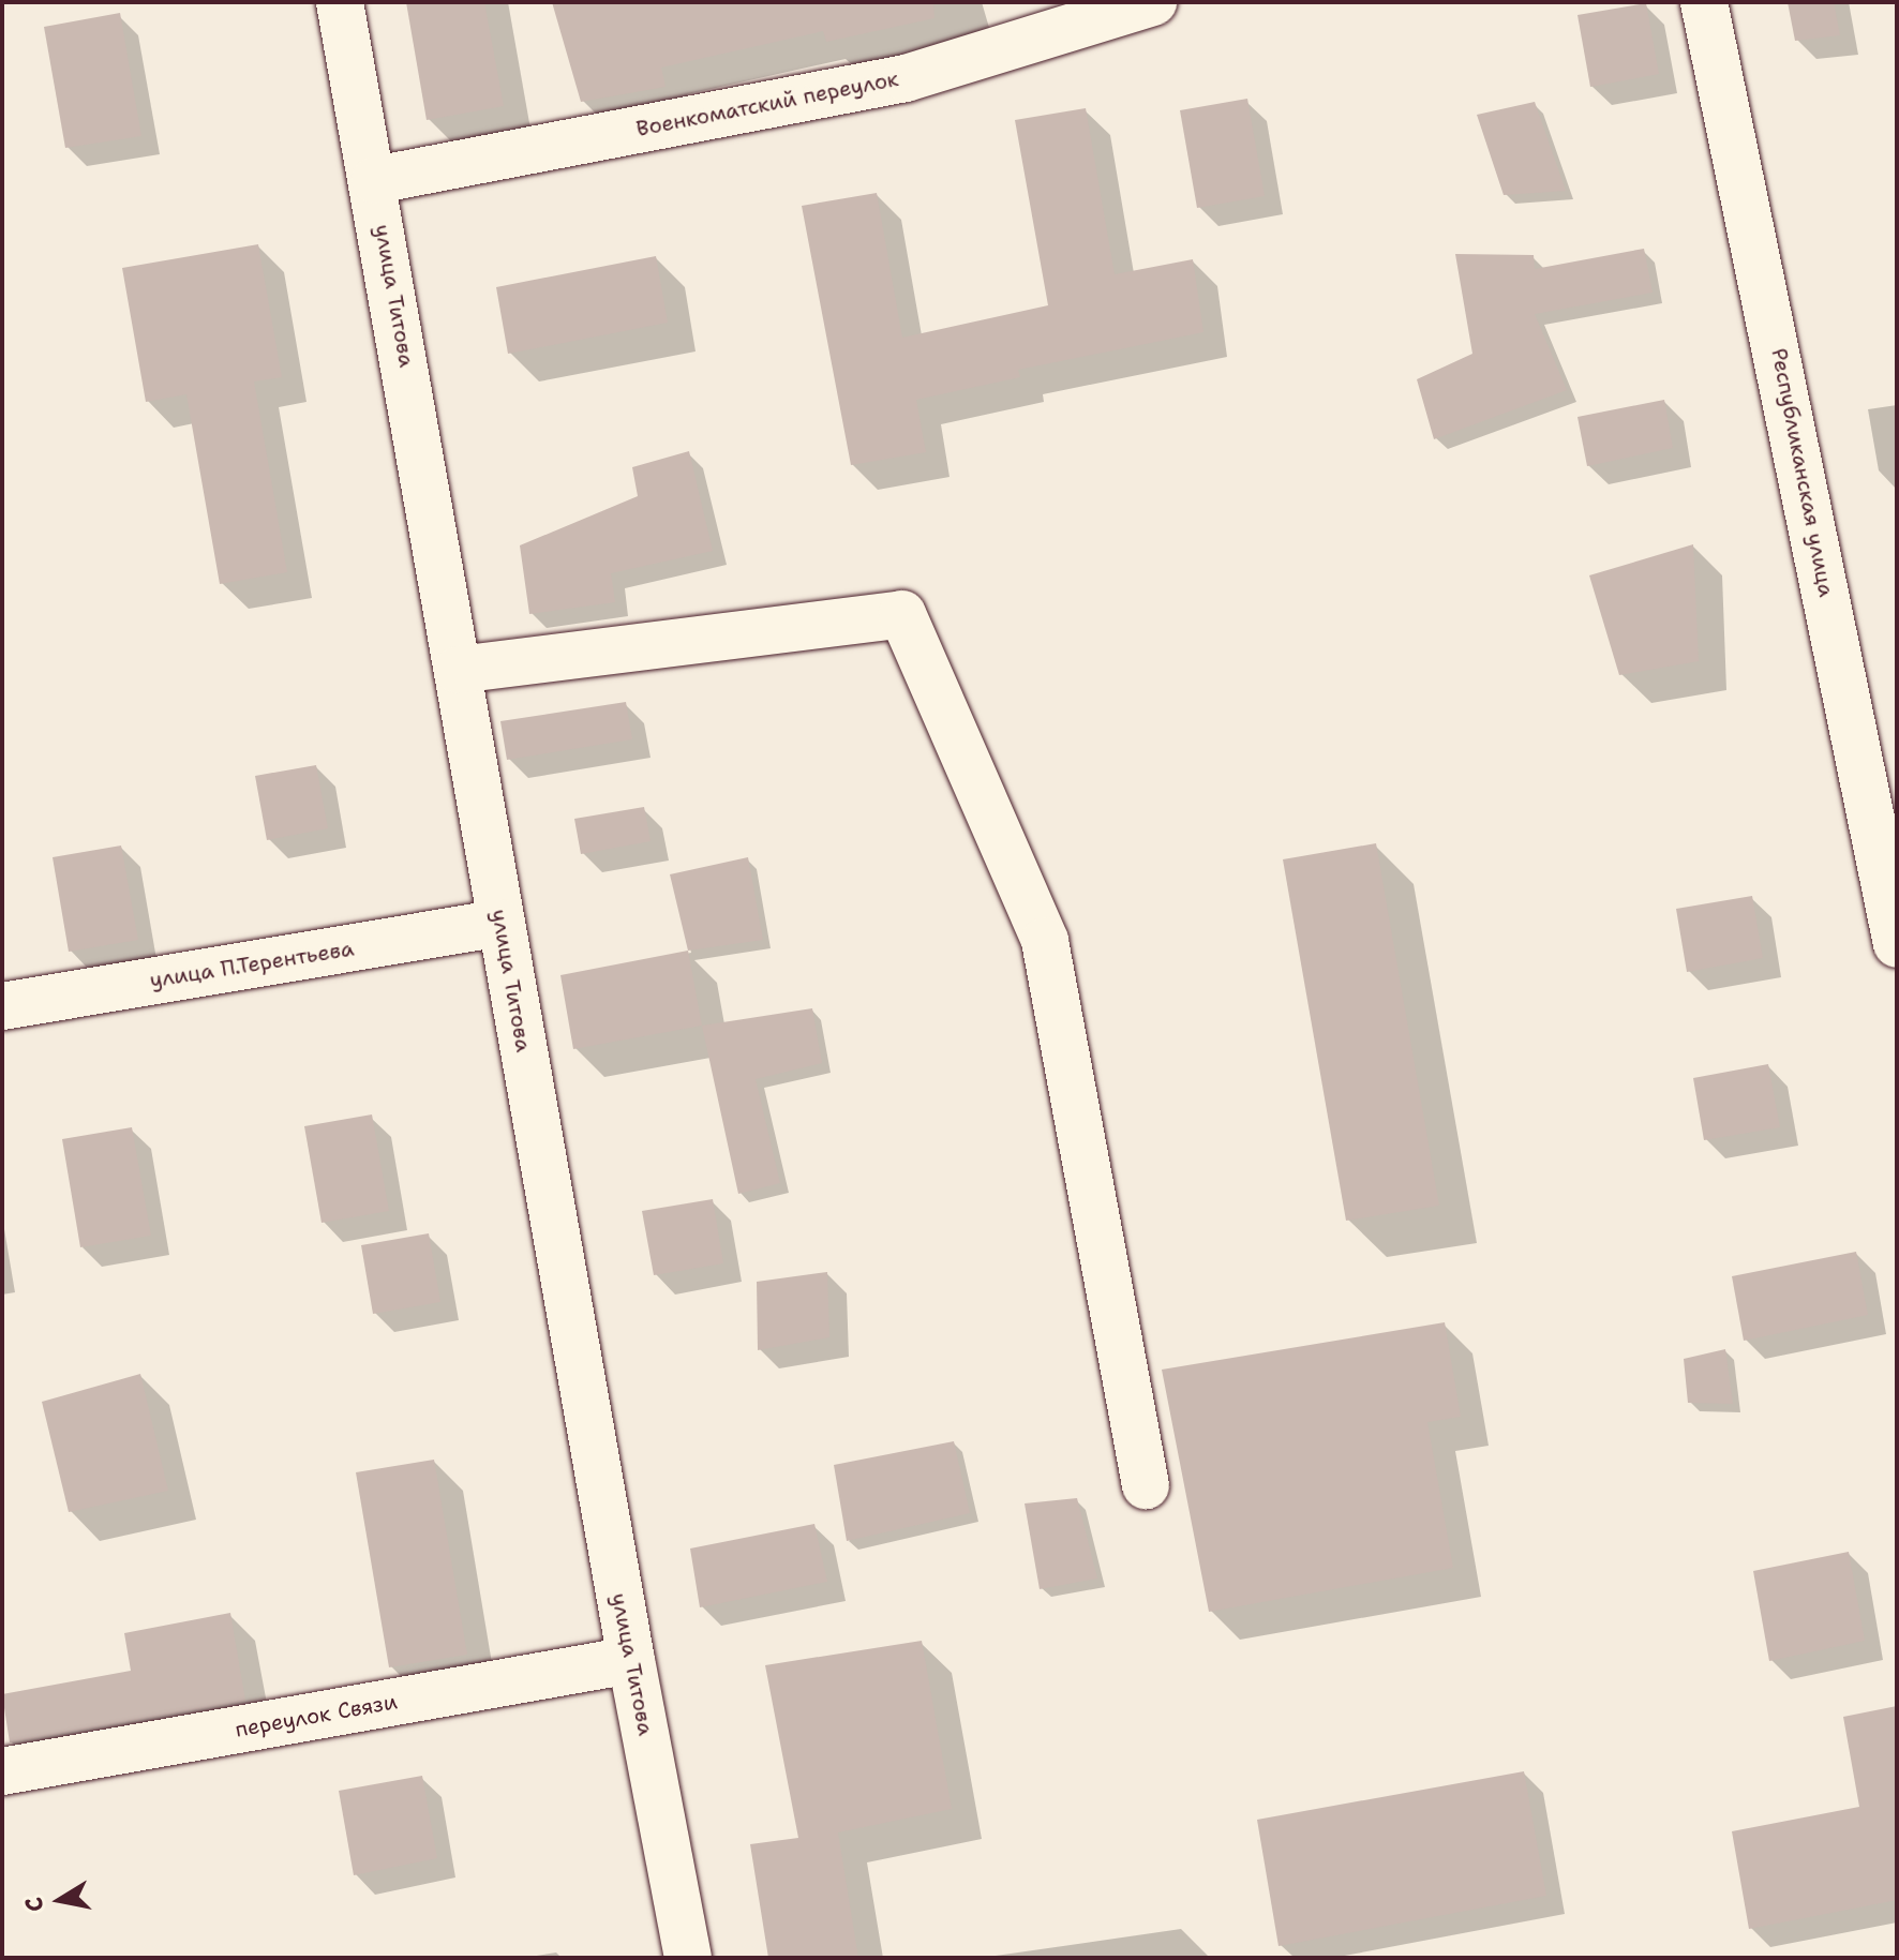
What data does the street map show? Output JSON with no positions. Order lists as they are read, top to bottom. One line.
{"streets":{"street":["Военкоматский переулок","улица Титова","Республиканская улица","улица П.Терентьева","переулок Связи"]},"crossings":[["Военкоматский переулок","улица Титова"],["улица Титова","улица П.Терентьева"],["улица Титова","переулок Связи"]],"north":"left"}
